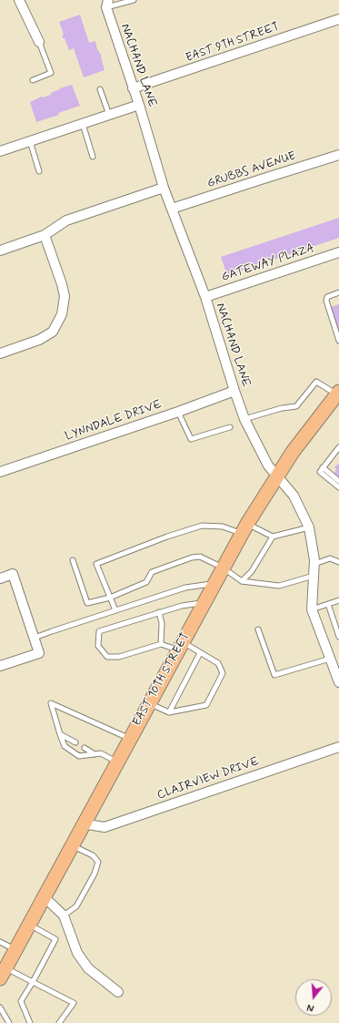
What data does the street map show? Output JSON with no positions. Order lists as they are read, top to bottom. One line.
{"streets":{"main road":["EAST 10TH STREET"],"street":["EAST 9TH STREET","NACHAND LANE","GRUBBS AVENUE","GATEWAY PLAZA","LYNNDALE DRIVE","CLAIRVIEW DRIVE"]},"crossings":[["EAST 9TH STREET","NACHAND LANE"],["NACHAND LANE","GRUBBS AVENUE"],["NACHAND LANE","GATEWAY PLAZA"],["NACHAND LANE","LYNNDALE DRIVE"],["NACHAND LANE","EAST 10TH STREET"],["EAST 10TH STREET","CLAIRVIEW DRIVE"]],"north":"bottom"}
